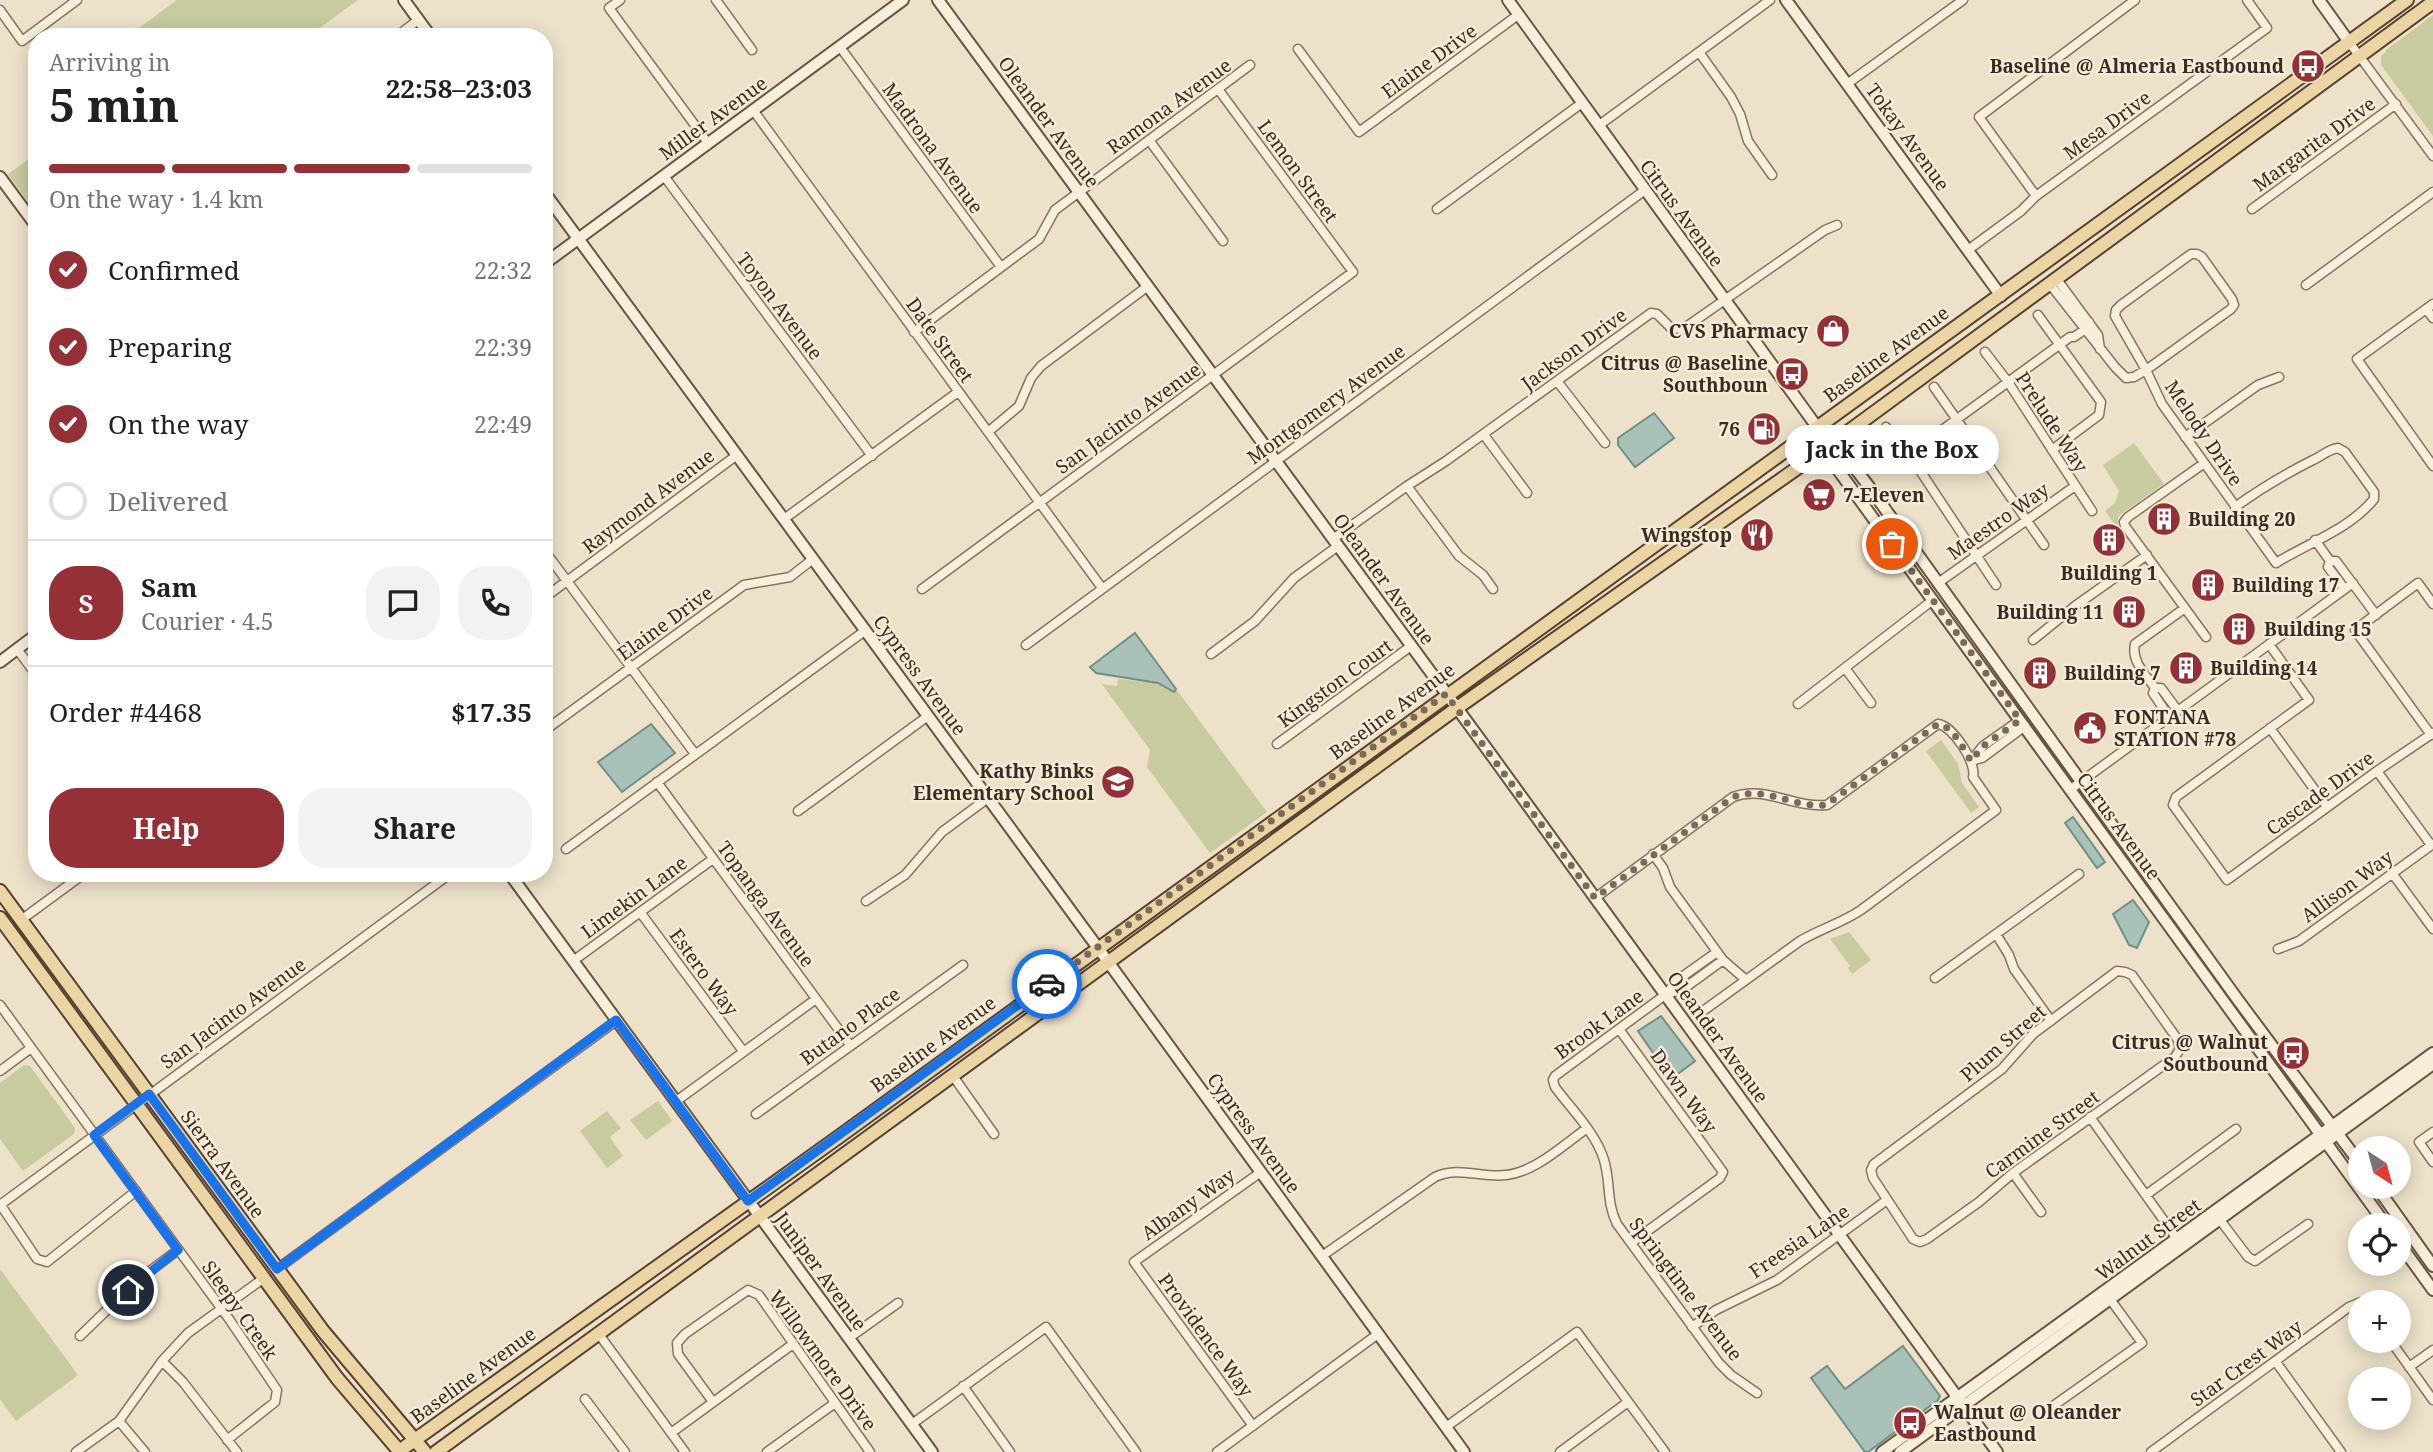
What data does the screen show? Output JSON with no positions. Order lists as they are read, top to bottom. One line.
{"streets":{"main road":["Baseline Avenue","Sierra Avenue"],"street":["Elaine Drive","Ramona Avenue","Miller Avenue","Oleander Avenue","Mesa Drive","Tokay Avenue","Margarita Drive","Madrona Avenue","Lemon Street","Citrus Avenue","Toyon Avenue","Date Street","Jackson Drive","Montgomery Avenue","San Jacinto Avenue","Prelude Way","Melody Drive","Raymond Avenue","Maestro Way","Cypress Avenue","Kingston Court","Cascade Drive","Allison Way","Limekin Lane","Topanga Avenue","Estero Way","Brook Lane","Butano Place","Plum Street","Dawn Way","Carmine Street","Albany Way","Walnut Street","Freesia Lane","Juniper Avenue","Springtime Avenue","Sleepy Creek","Providence Way","Willowmore Drive","Star Crest Way"]},"crossings":[["Elaine Drive","Citrus Avenue"],["Elaine Drive","Cypress Avenue"],["Ramona Avenue","Oleander Avenue"],["Ramona Avenue","Madrona Avenue"],["Ramona Avenue","Lemon Street"],["Ramona Avenue","Date Street"],["Miller Avenue","Madrona Avenue"],["Miller Avenue","Toyon Avenue"],["Miller Avenue","Date Street"],["Miller Avenue","Cypress Avenue"],["Oleander Avenue","Jackson Drive"],["Oleander Avenue","Baseline Avenue"],["Oleander Avenue","Montgomery Avenue"],["Oleander Avenue","San Jacinto Avenue"],["Oleander Avenue","Kingston Court"],["Oleander Avenue","Brook Lane"],["Oleander Avenue","Walnut Street"],["Oleander Avenue","Freesia Lane"],["Mesa Drive","Tokay Avenue"],["Tokay Avenue","Baseline Avenue"],["Lemon Street","San Jacinto Avenue"],["Citrus Avenue","Jackson Drive"],["Citrus Avenue","Baseline Avenue"],["Citrus Avenue","Montgomery Avenue"],["Citrus Avenue","Maestro Way"],["Citrus Avenue","Walnut Street"],["Date Street","Montgomery Avenue"],["Date Street","San Jacinto Avenue"],["Baseline Avenue","Cypress Avenue"],["Baseline Avenue","Sierra Avenue"],["Baseline Avenue","Juniper Avenue"],["San Jacinto Avenue","Sierra Avenue"],["San Jacinto Avenue","Sleepy Creek"],["Prelude Way","Maestro Way"],["Raymond Avenue","Cypress Avenue"],["Cypress Avenue","Albany Way"],["Limekin Lane","Topanga Avenue"],["Limekin Lane","Estero Way"],["Limekin Lane","Juniper Avenue"],["Topanga Avenue","Butano Place"],["Brook Lane","Dawn Way"],["Brook Lane","Springtime Avenue"],["Plum Street","Carmine Street"],["Plum Street","Freesia Lane"],["Dawn Way","Springtime Avenue"],["Carmine Street","Freesia Lane"],["Albany Way","Providence Way"],["Freesia Lane","Springtime Avenue"]],"places":{"bus stop":["Baseline @ Almeria Eastbound","Citrus @ Baseline Southboun","Citrus @ Walnut Soutbound","Walnut @ Oleander Eastbound"],"shop":["CVS Pharmacy"],"fuel station":["76"],"supermarket":["7-Eleven"],"building":["Building 20","Building 1","Building 17","Building 11","Building 15","Building 14","Building 7"],"restaurant":["Wingstop"],"other":["Jack in the Box"],"public building":["FONTANA STATION #78"],"school or university":["Kathy Binks Elementary School"]},"north":"bottom right","page":{"heading":["5 min","Arriving in","22:58–23:03"],"panel":["Sam","Courier · 4.5","Order #4468","$17.35"],"bar":"On the way · 1.4 km","list":[["Confirmed","22:32"],["Preparing","22:39"],["On the way","22:49"],"Delivered"],"bubble":"Jack in the Box","round":"S","buttons":["Help","Share"],"map_buttons":["+","−"]}}
